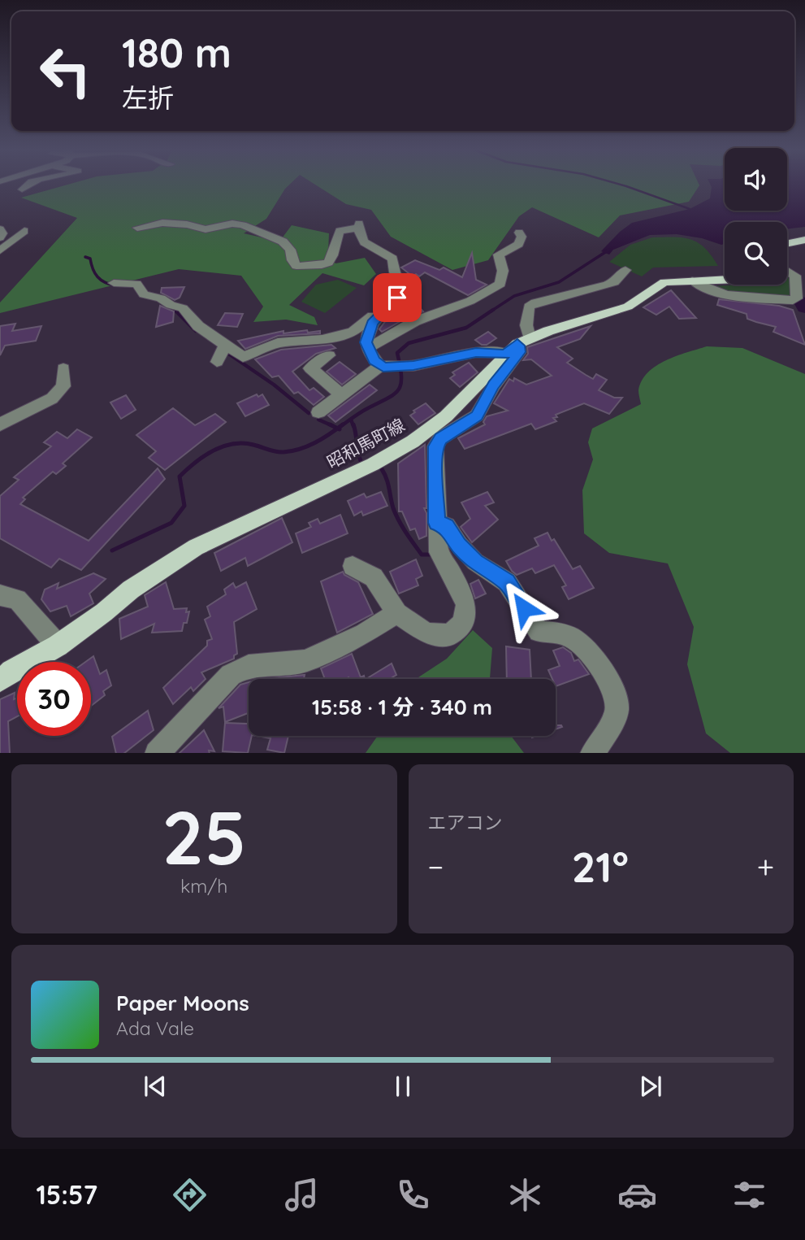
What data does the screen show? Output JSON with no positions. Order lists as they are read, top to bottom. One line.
{"streets":{"main road":["昭和馬町線"]},"page":{"turn":["180 m","左折"],"limit":"30","trip":"15:58 · 1 分 · 340 m","tile":[["25","km/h"],"エアコン"],"heat":["−","21°","+"],"song":["Paper Moons","Ada Vale"],"tabs":"15:57"}}
